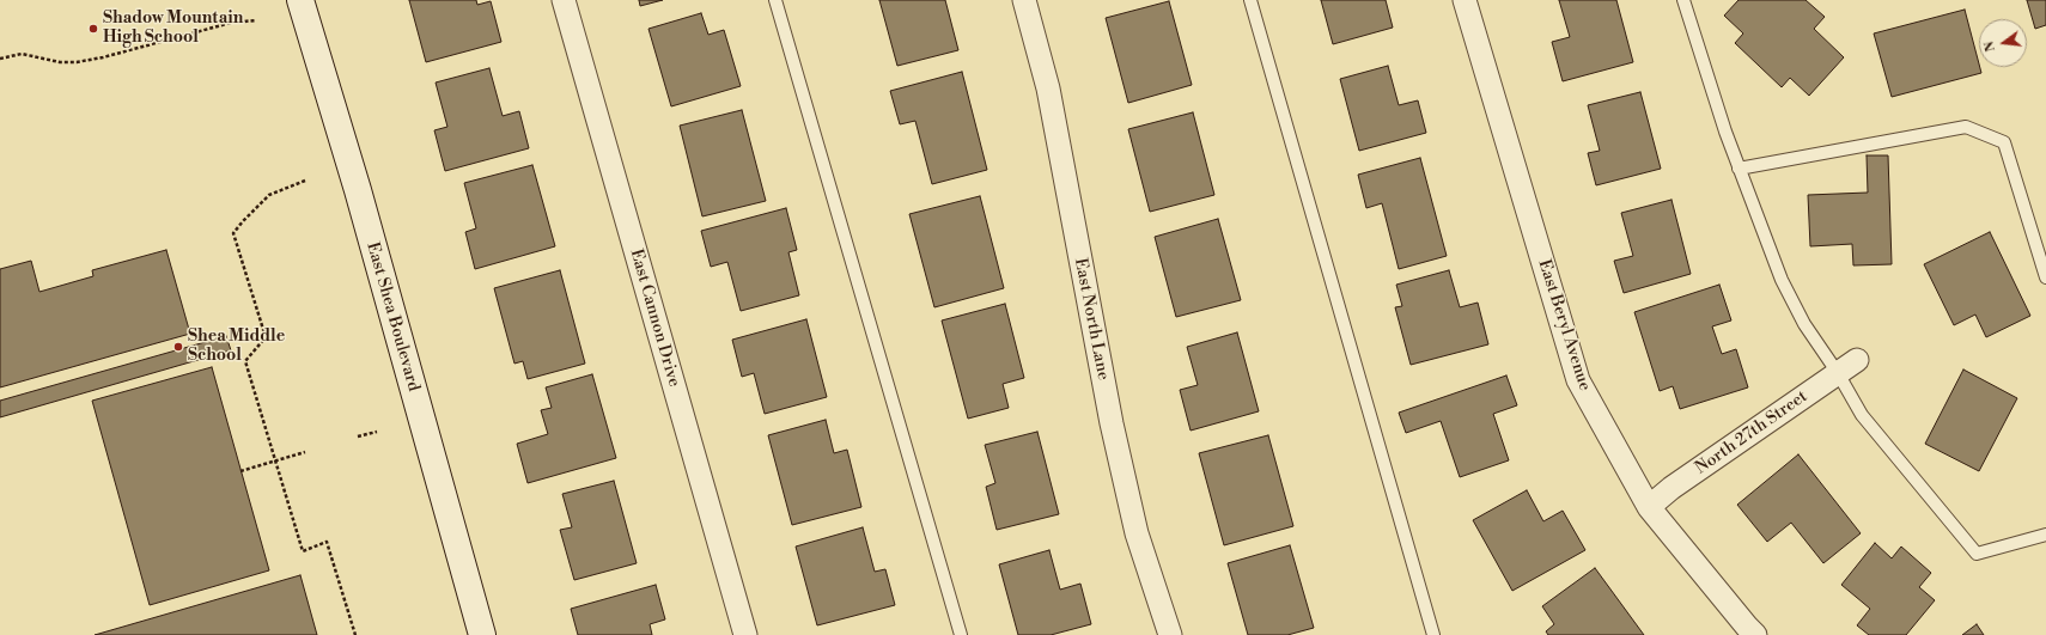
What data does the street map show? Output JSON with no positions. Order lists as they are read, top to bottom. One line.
{"streets":{"street":["East Shea Boulevard","East Cannon Drive","East North Lane","East Beryl Avenue","North 27th Street"]},"crossings":[["East Beryl Avenue","North 27th Street"]],"places":["Shadow Mountain High School","Shea Middle School"],"north":"left"}
